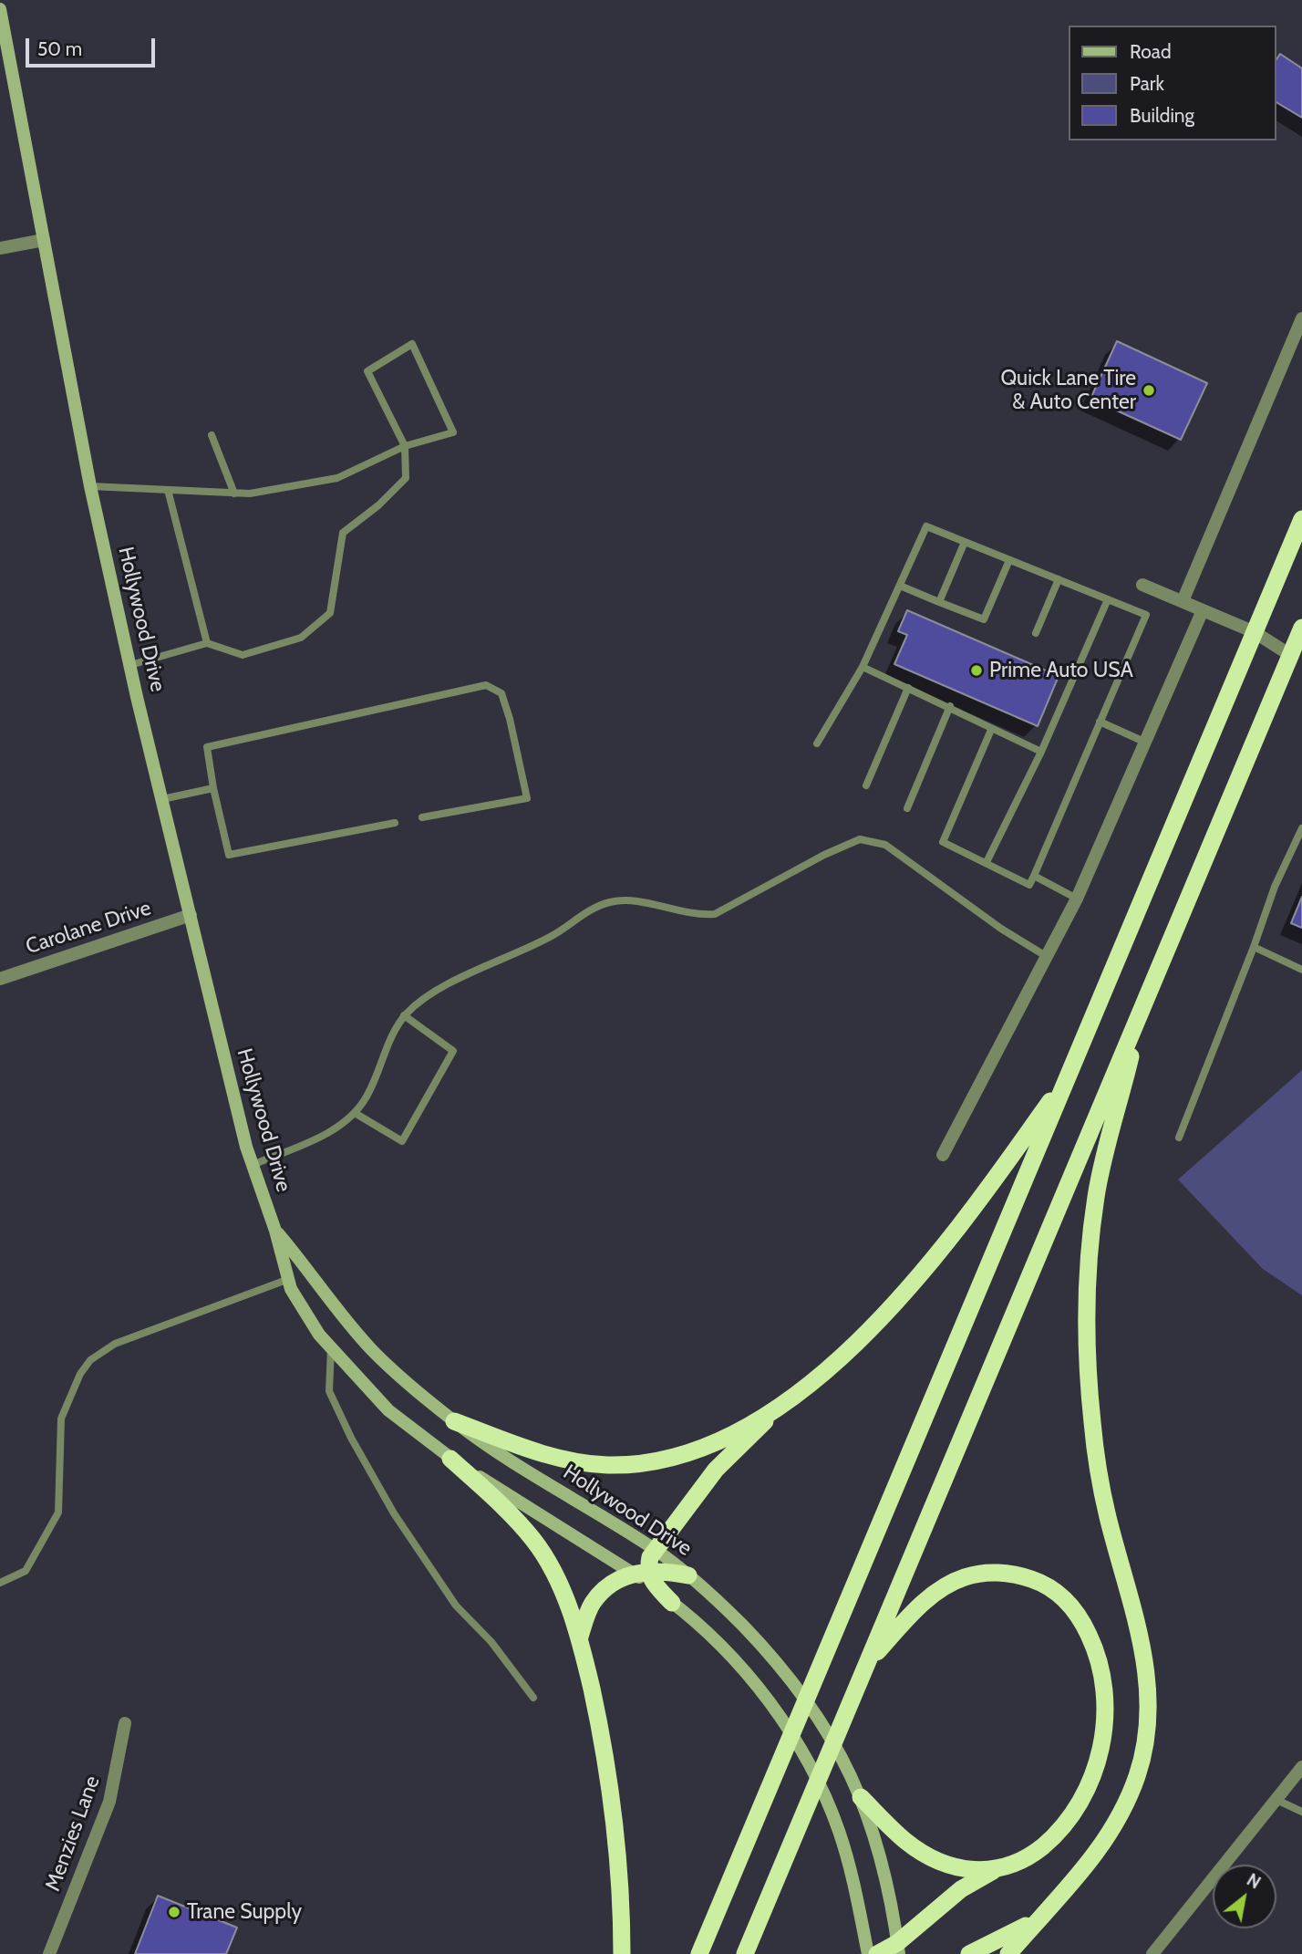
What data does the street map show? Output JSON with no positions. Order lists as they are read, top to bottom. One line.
{"streets":{"main road":["Hollywood Drive"],"street":["Carolane Drive","Menzies Lane"]},"crossings":[["Hollywood Drive","Carolane Drive"]],"places":["Quick Lane Tire & Auto Center","Prime Auto USA","Trane Supply"],"legend":["Road","Park","Building"],"scale_bar":"50 m","north":"top right"}
